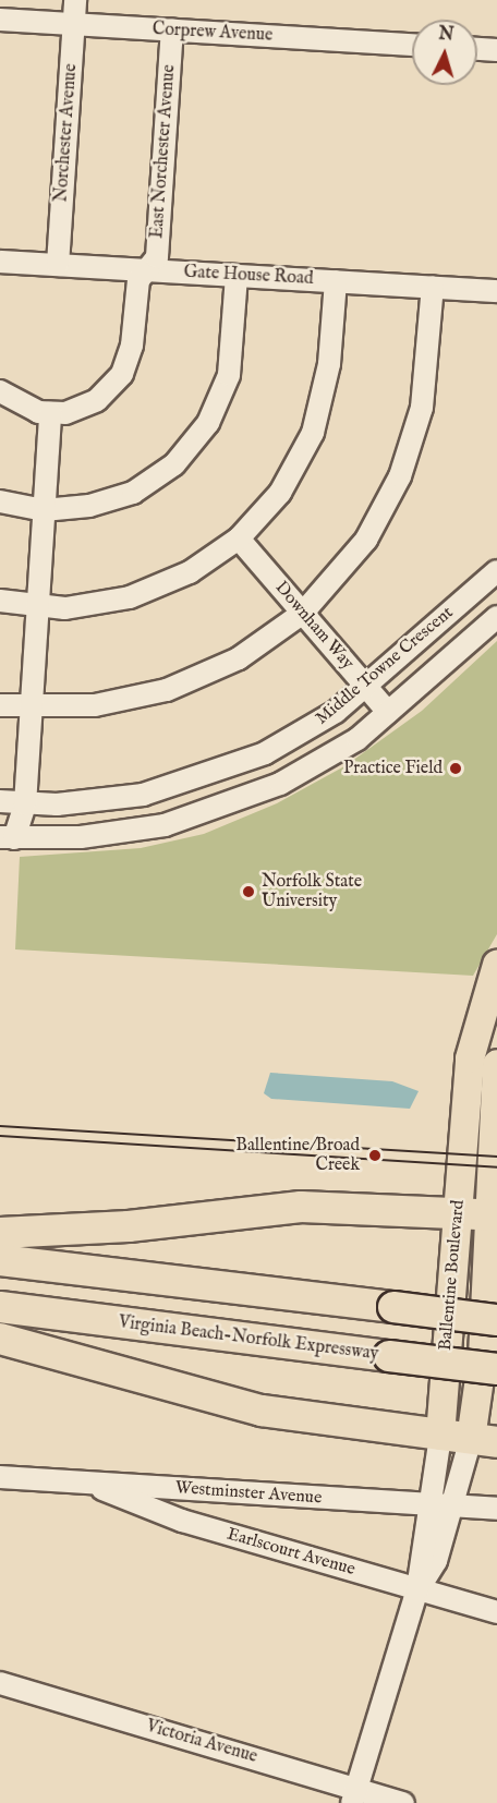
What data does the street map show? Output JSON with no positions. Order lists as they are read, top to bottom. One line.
{"streets":{"highway":["Virginia Beach-Norfolk Expressway"],"main road":["Ballentine Boulevard"],"street":["Corprew Avenue","Norchester Avenue","East Norchester Avenue","Gate House Road","Downham Way","Middle Towne Crescent","Westminster Avenue","Earlscourt Avenue","Victoria Avenue"]},"crossings":[["Corprew Avenue","Norchester Avenue"],["Corprew Avenue","East Norchester Avenue"],["Norchester Avenue","Gate House Road"],["East Norchester Avenue","Gate House Road"],["Downham Way","Middle Towne Crescent"],["Ballentine Boulevard","Westminster Avenue"],["Ballentine Boulevard","Earlscourt Avenue"],["Ballentine Boulevard","Victoria Avenue"],["Westminster Avenue","Earlscourt Avenue"]],"places":["Practice Field","Norfolk State University","Ballentine/Broad Creek"],"north":"top"}
